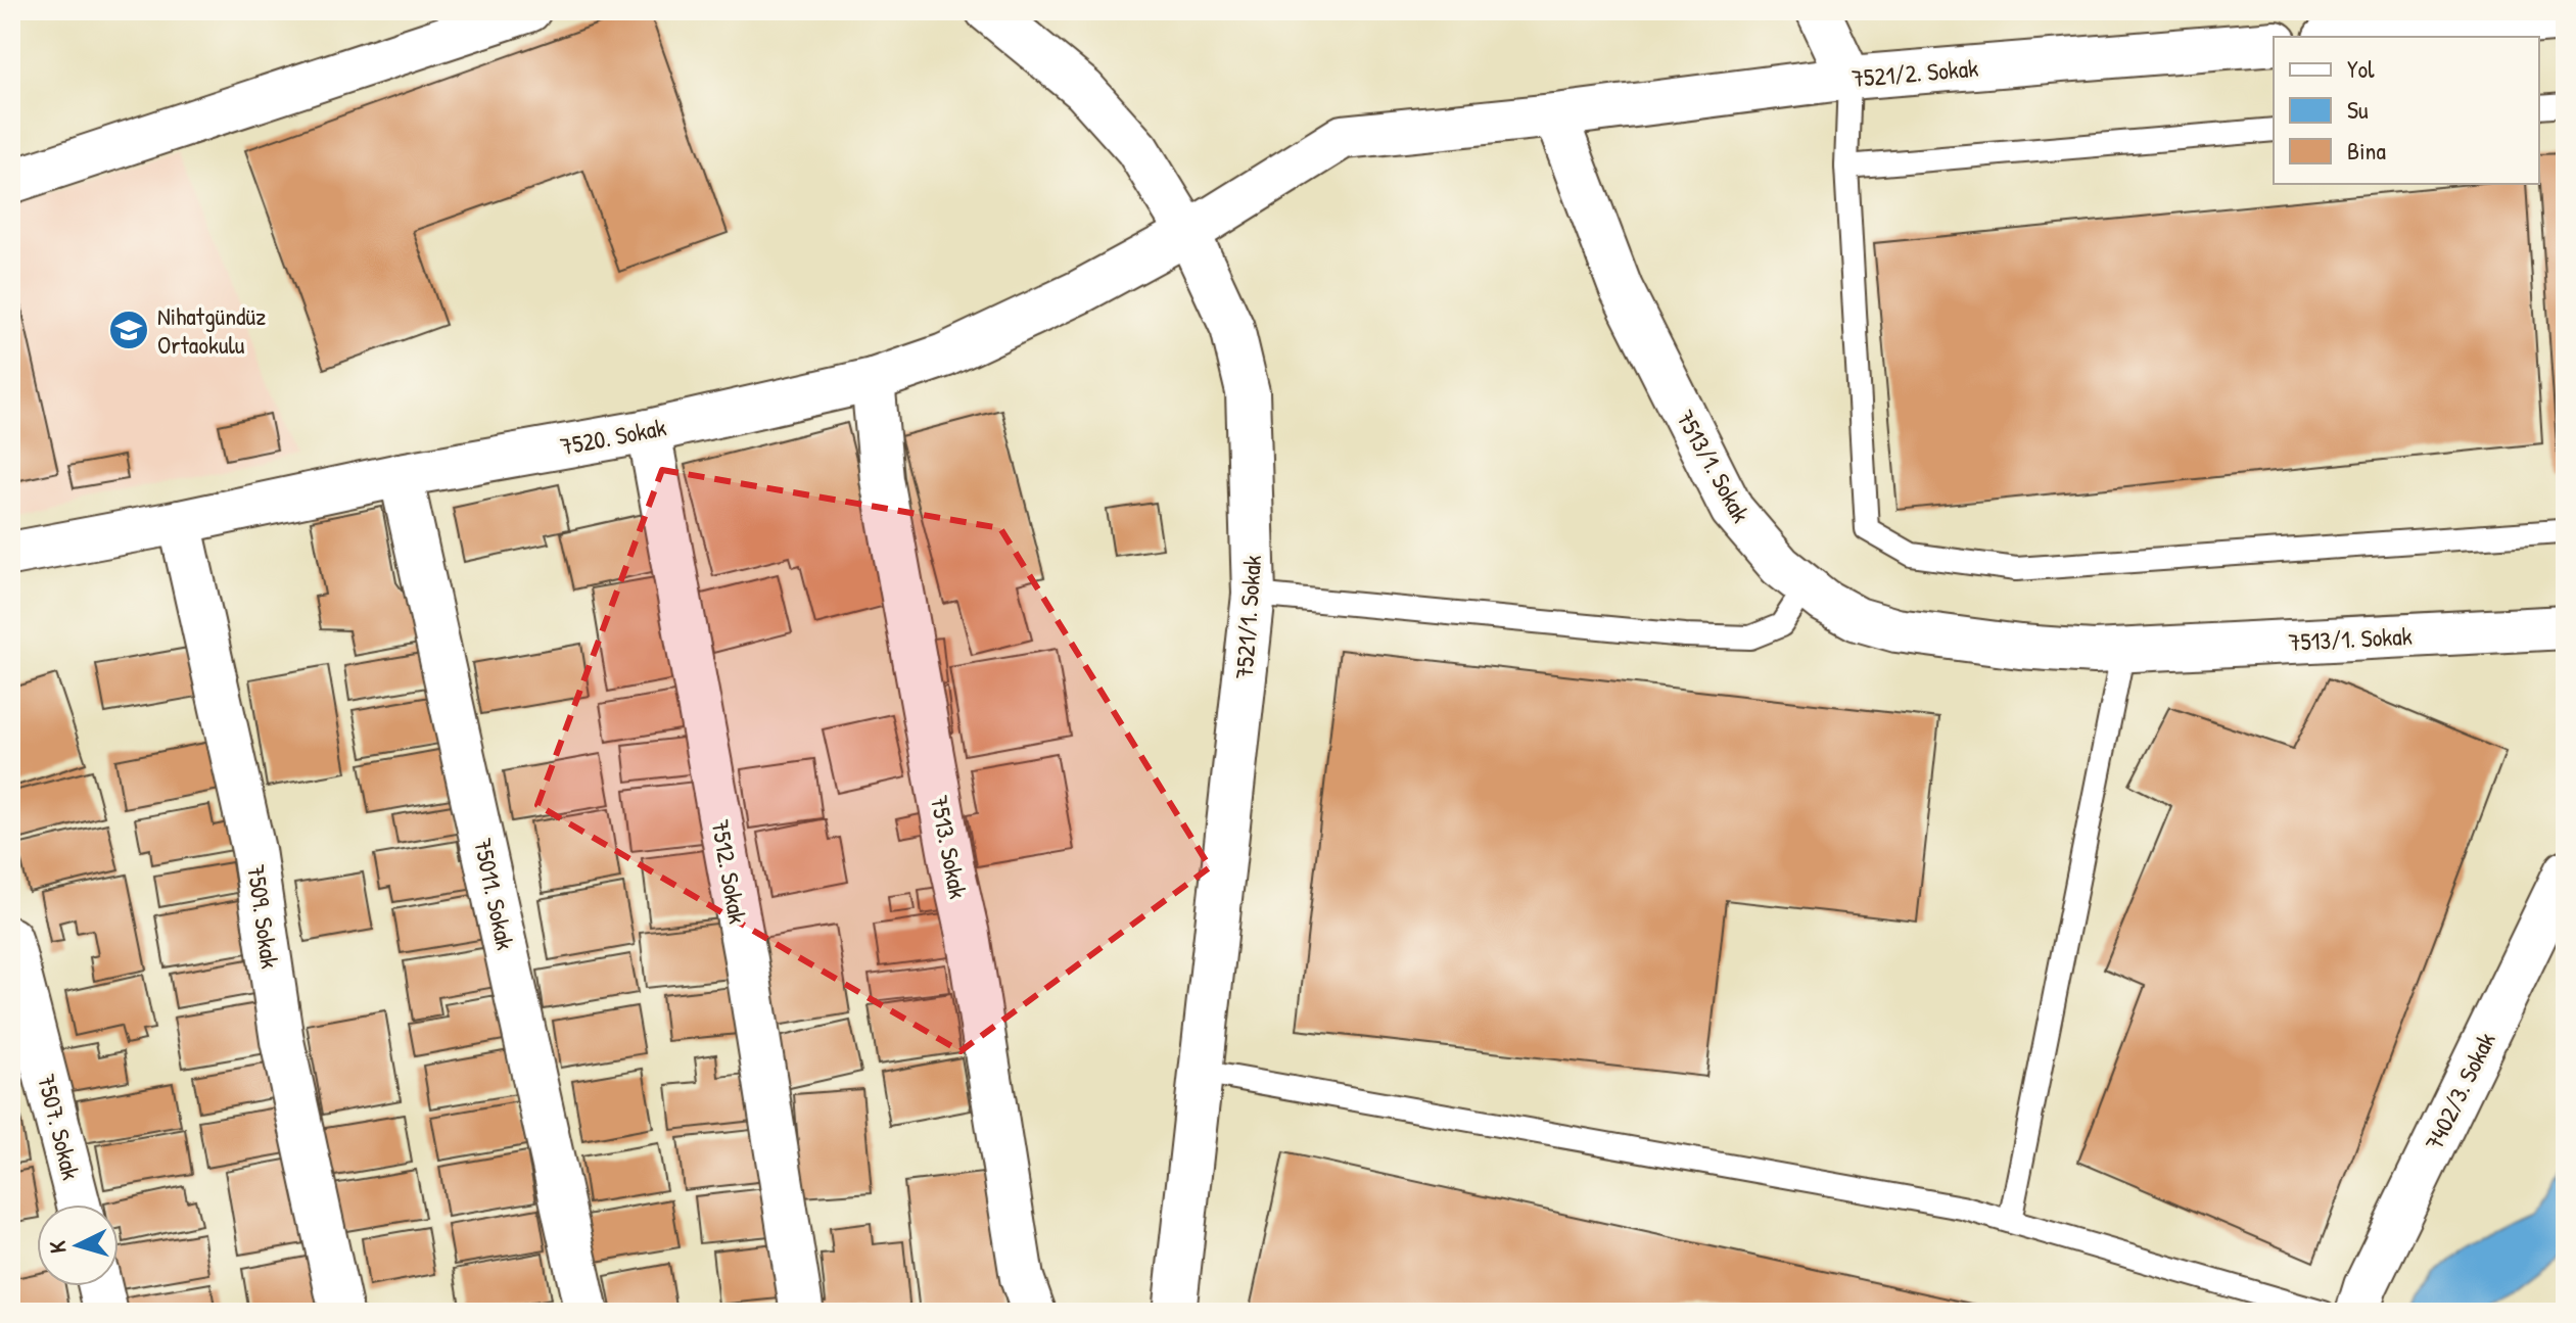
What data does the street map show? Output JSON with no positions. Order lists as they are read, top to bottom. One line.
{"streets":{"street":["7521/2. Sokak","7520. Sokak","7513/1. Sokak","7521/1. Sokak","7513. Sokak","7512. Sokak","75011. Sokak","7509. Sokak","7402/3. Sokak","7507. Sokak"]},"crossings":[["7521/2. Sokak","7513/1. Sokak"],["7520. Sokak","7521/1. Sokak"],["7520. Sokak","7513. Sokak"],["7520. Sokak","7512. Sokak"],["7520. Sokak","75011. Sokak"],["7520. Sokak","7509. Sokak"]],"places":{"school or university":["Nihatgündüz Ortaokulu"]},"legend":["Yol","Su","Bina"],"north":"left"}
